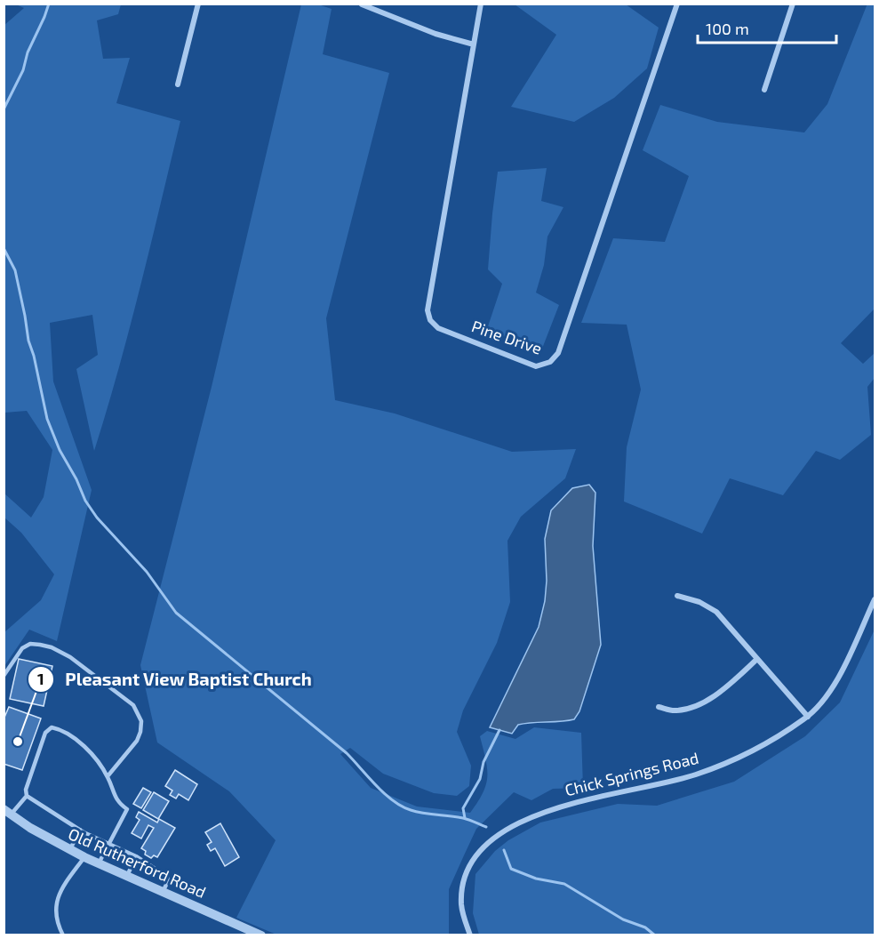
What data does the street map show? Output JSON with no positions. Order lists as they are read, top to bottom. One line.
{"streets":{"street":["Pine Drive","Chick Springs Road","Old Rutherford Road"]},"places":["Pleasant View Baptist Church"],"scale_bar":"100 m"}
